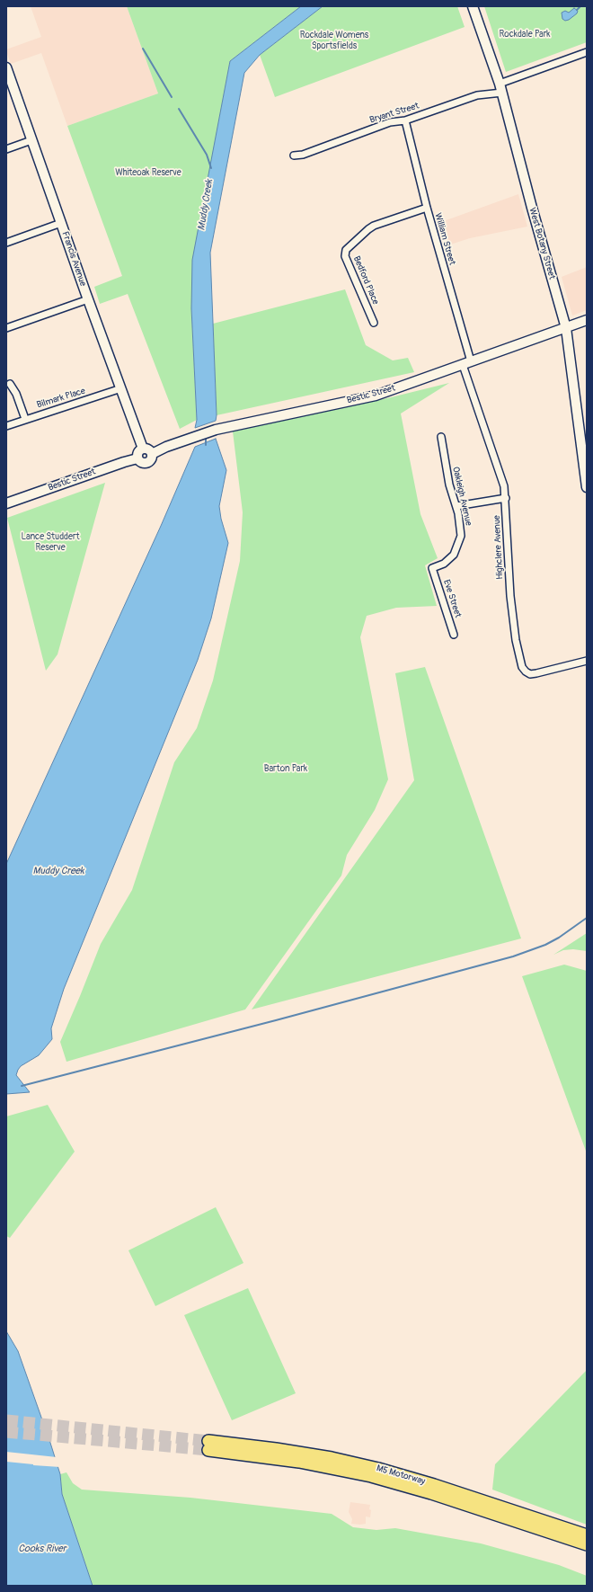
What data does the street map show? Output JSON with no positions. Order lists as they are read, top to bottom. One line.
{"streets":{"highway":["M5 Motorway"],"main road":["West Botany Street","Francis Avenue","Bestic Street"],"street":["Bryant Street","William Street","Bedford Place","Bilmark Place","Oakleigh Avenue","Highclere Avenue","Eve Street"]},"crossings":[["Bryant Street","William Street"],["Bryant Street","West Botany Street"],["William Street","Bedford Place"],["William Street","Bestic Street"],["William Street","Highclere Avenue"],["West Botany Street","Bestic Street"],["Francis Avenue","Bestic Street"],["Francis Avenue","Bilmark Place"],["Bestic Street","Highclere Avenue"],["Oakleigh Avenue","Eve Street"]],"water":["Muddy Creek","Cooks River"],"parks":["Rockdale Park","Rockdale Womens Sportsfields","Whiteoak Reserve","Lance Studdert Reserve","Barton Park"]}
